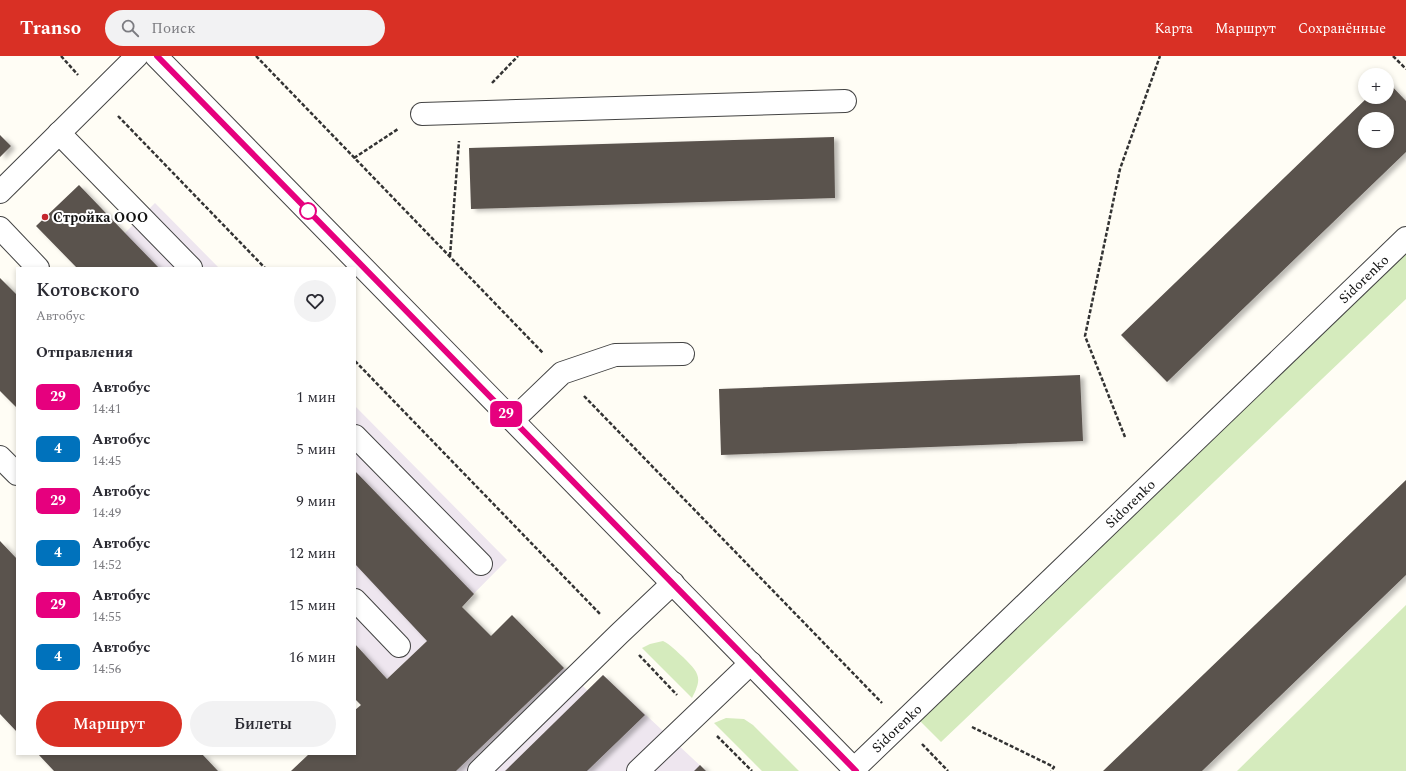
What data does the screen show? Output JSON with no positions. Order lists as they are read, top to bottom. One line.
{"streets":{"street":["Sidorenko"]},"places":["Стройка ООО"],"lines":["bus line 29"],"page":{"header":"Transo","search":"Поиск","nav":["Карта","Маршрут","Сохранённые"],"on_map":"29","map_buttons":["+","−"],"heading":[["Котовского","Автобус"],"Отправления"],"list":[{"mark":"29","name":"Автобус","note":"14:41","value":"1 мин"},{"mark":"4","name":"Автобус","note":"14:45","value":"5 мин"},{"mark":"29","name":"Автобус","note":"14:49","value":"9 мин"},{"mark":"4","name":"Автобус","note":"14:52","value":"12 мин"},{"mark":"29","name":"Автобус","note":"14:55","value":"15 мин"},{"mark":"4","name":"Автобус","note":"14:56","value":"16 мин"}],"buttons":["Маршрут","Билеты"]}}
